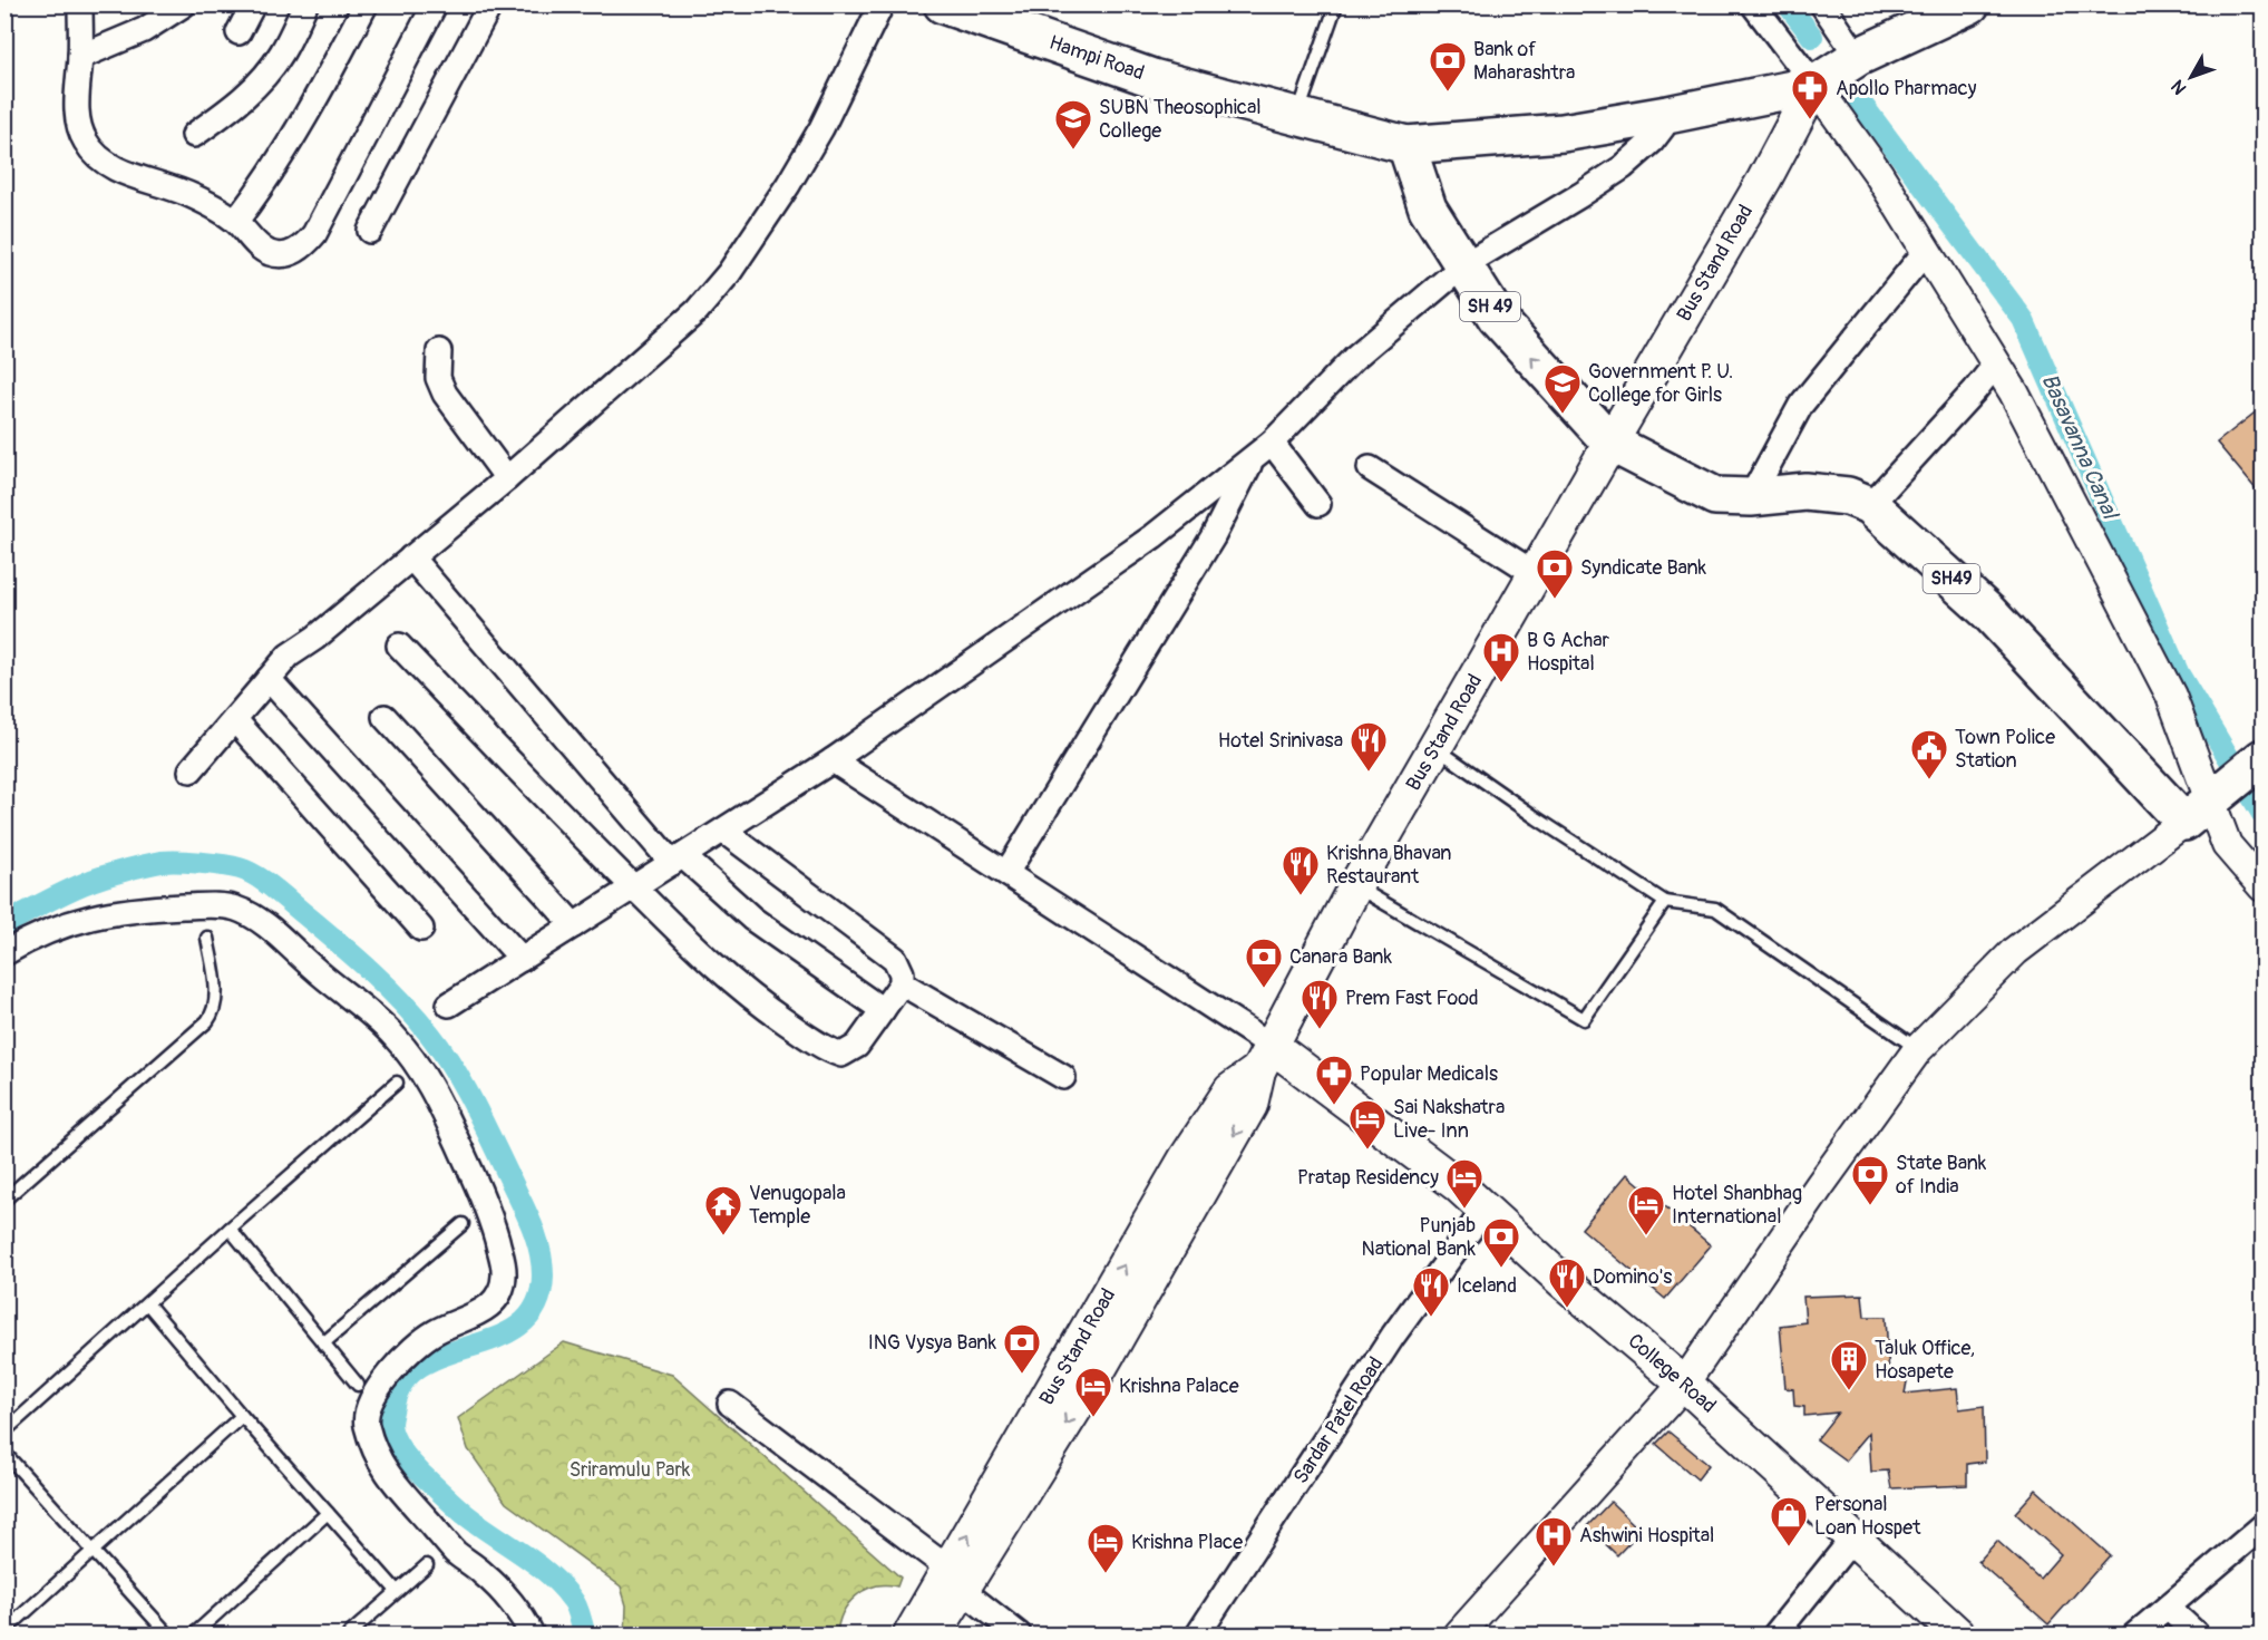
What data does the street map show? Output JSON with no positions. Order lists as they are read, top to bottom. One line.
{"streets":{"main road":["Hampi Road","Bus Stand Road","SH 49","SH49","College Road"],"street":["Sardar Patel Road"]},"crossings":[["Hampi Road","Bus Stand Road"],["Hampi Road","SH 49"],["Bus Stand Road","SH 49"],["Bus Stand Road","SH49"],["Bus Stand Road","College Road"],["SH 49","SH49"],["College Road","Sardar Patel Road"]],"water":["Basavanna Canal"],"parks":["Sriramulu Park"],"places":{"bank":["Bank of Maharashtra","Syndicate Bank","Canara Bank","State Bank of India","Punjab National Bank","ING Vysya Bank"],"pharmacy":["Apollo Pharmacy","Popular Medicals"],"school or university":["SUBN Theosophical College","Government P. U. College for Girls"],"hospital":["B G Achar Hospital","Ashwini Hospital"],"restaurant":["Hotel Srinivasa","Krishna Bhavan Restaurant","Prem Fast Food","Domino's","Iceland"],"public building":["Town Police Station"],"hotel":["Sai Nakshatra Live- Inn","Pratap Residency","Hotel Shanbhag International","Krishna Palace","Krishna Place"],"temple":["Venugopala Temple"],"building":["Taluk Office, Hosapete"],"shop":["Personal Loan Hospet"]},"north":"bottom left"}
